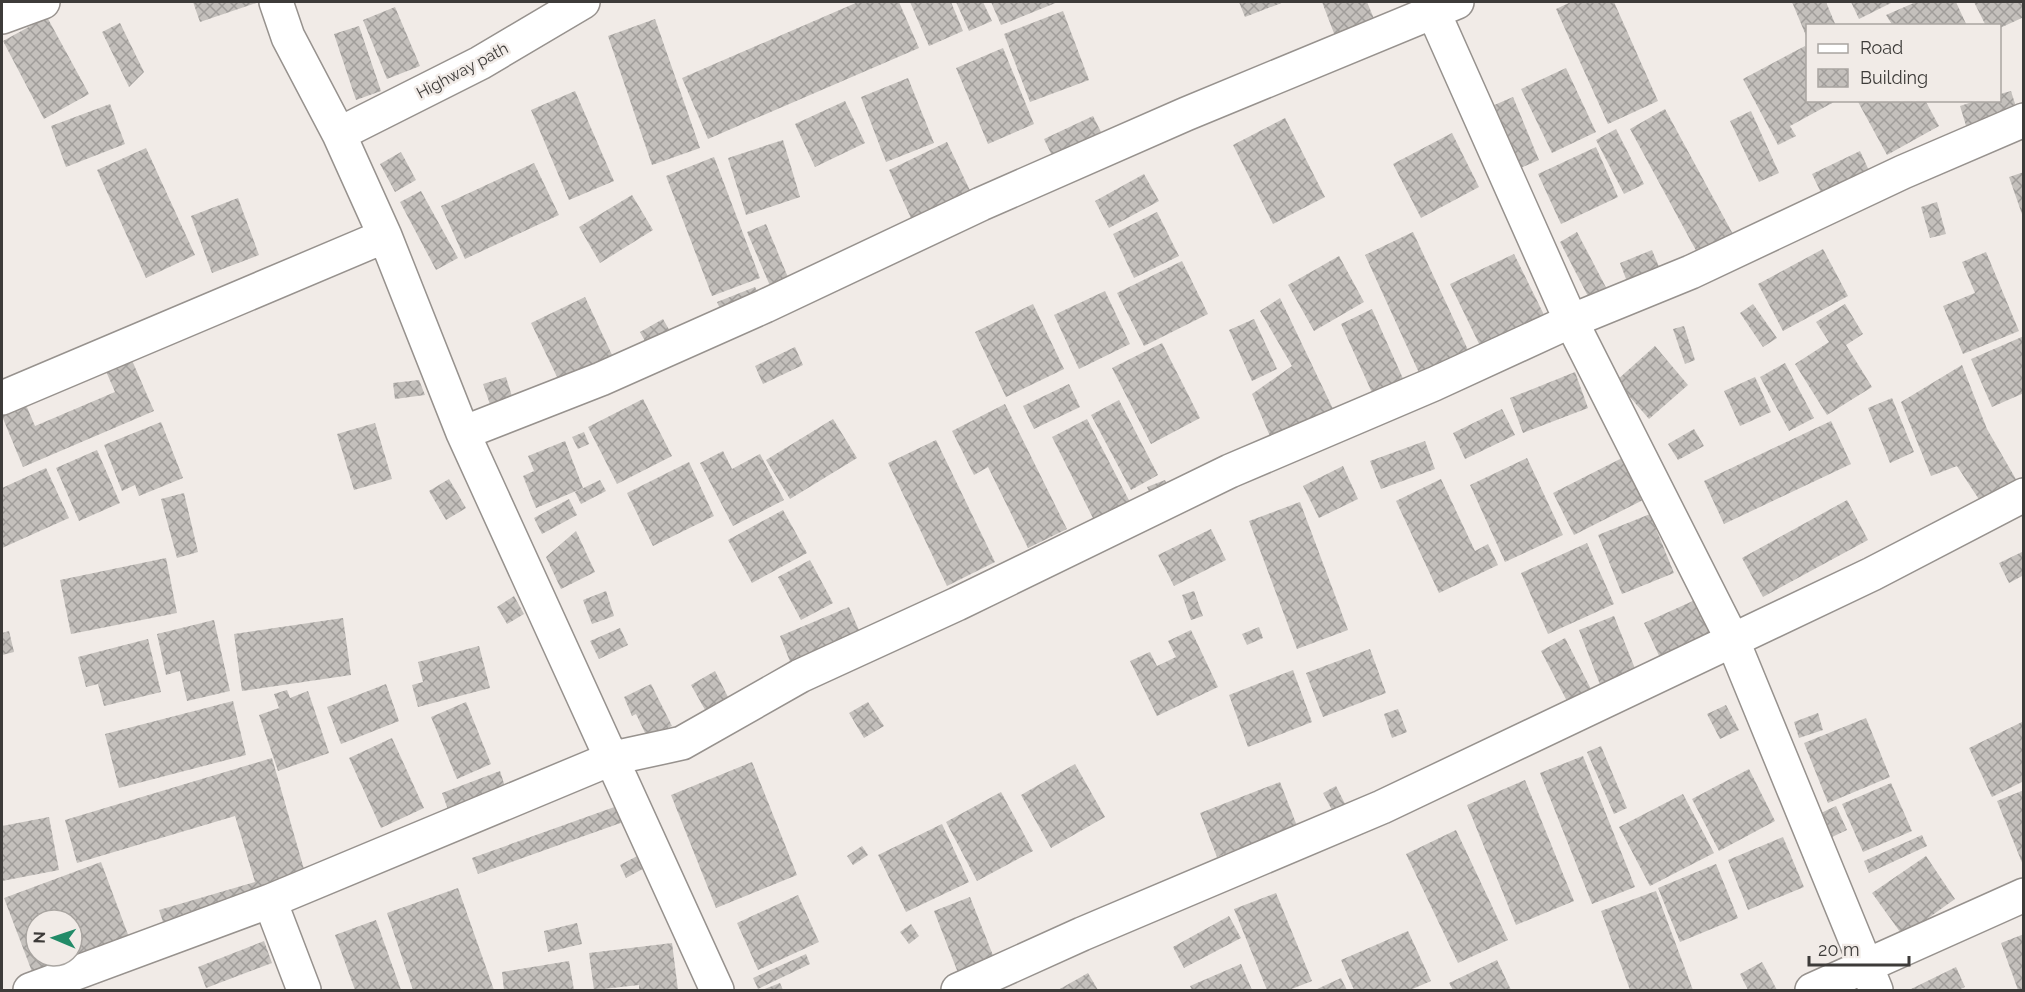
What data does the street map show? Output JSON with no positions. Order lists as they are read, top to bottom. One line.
{"streets":{"street":["Highway path"]},"legend":["Road","Building"],"scale_bar":"20 m","north":"left"}
